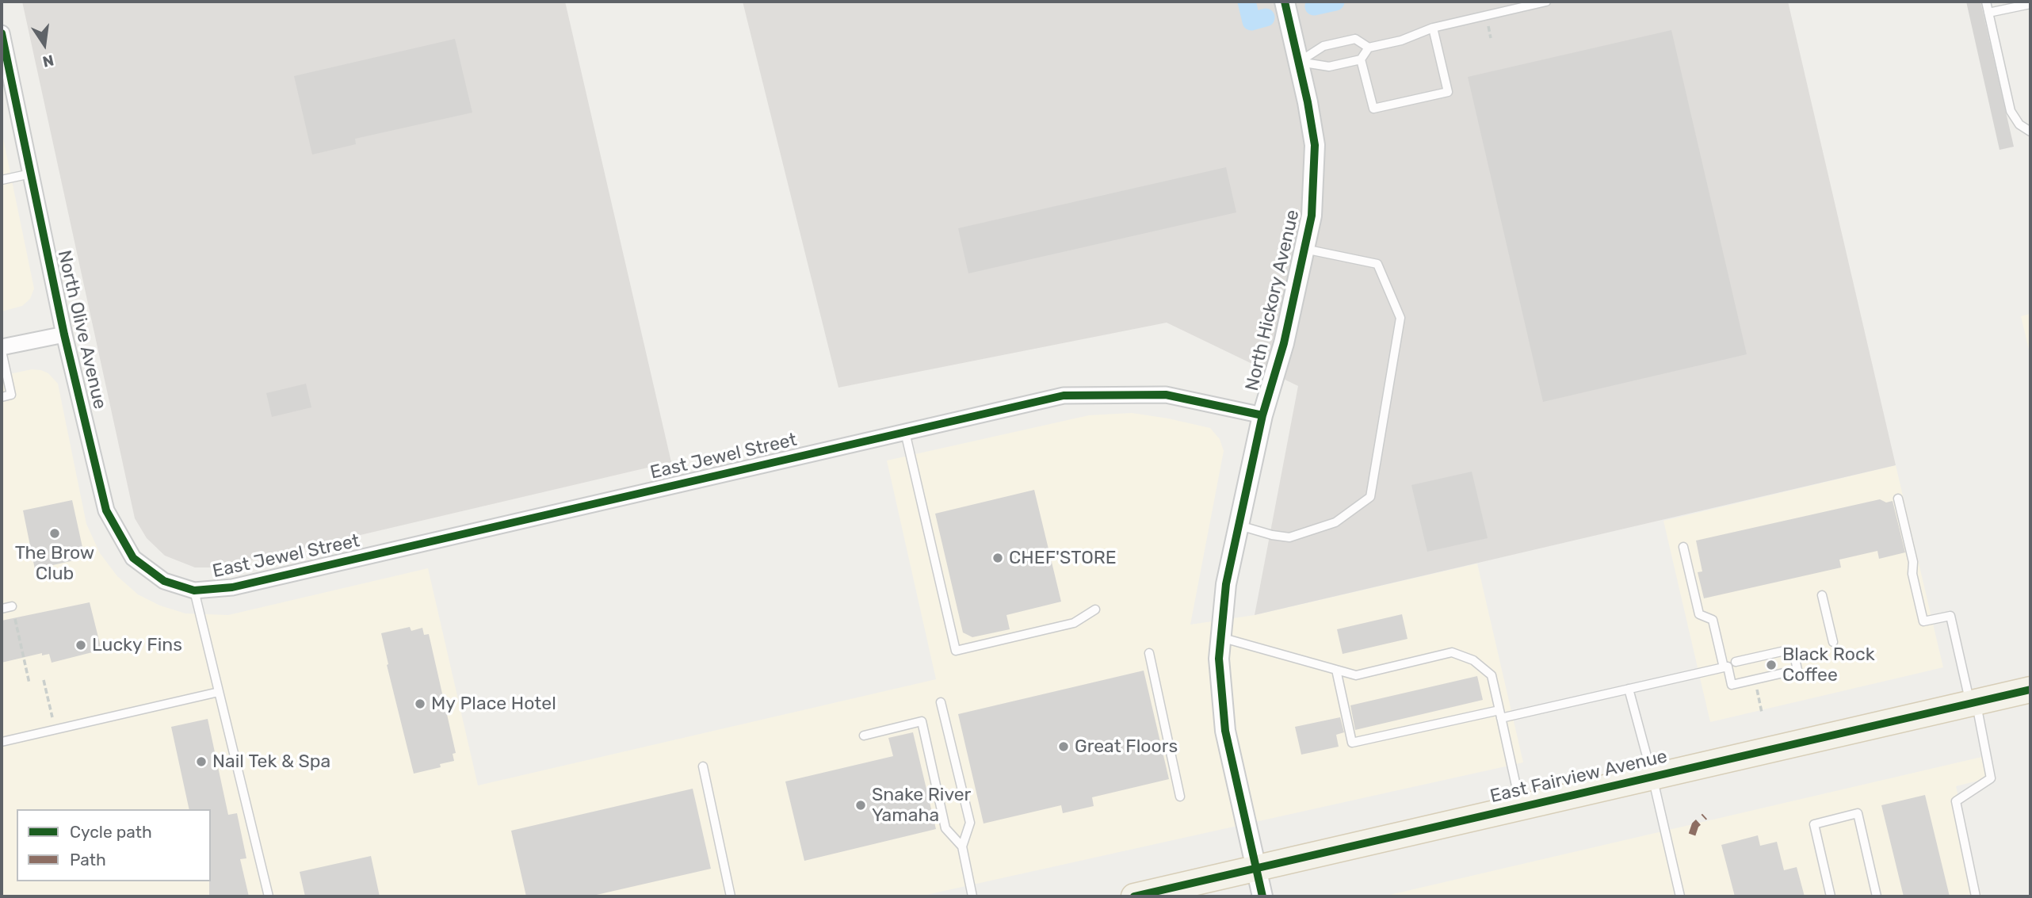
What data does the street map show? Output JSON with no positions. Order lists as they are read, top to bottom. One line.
{"streets":{"main road":["East Fairview Avenue"],"street":["North Hickory Avenue","North Olive Avenue","East Jewel Street"]},"crossings":[["North Hickory Avenue","East Jewel Street"],["North Hickory Avenue","East Fairview Avenue"],["North Olive Avenue","East Jewel Street"]],"places":["The Brow Club","CHEF'STORE","Lucky Fins","Black Rock Coffee","My Place Hotel","Great Floors","Nail Tek & Spa","Snake River Yamaha"],"legend":["Cycle path","Path"],"north":"bottom"}
